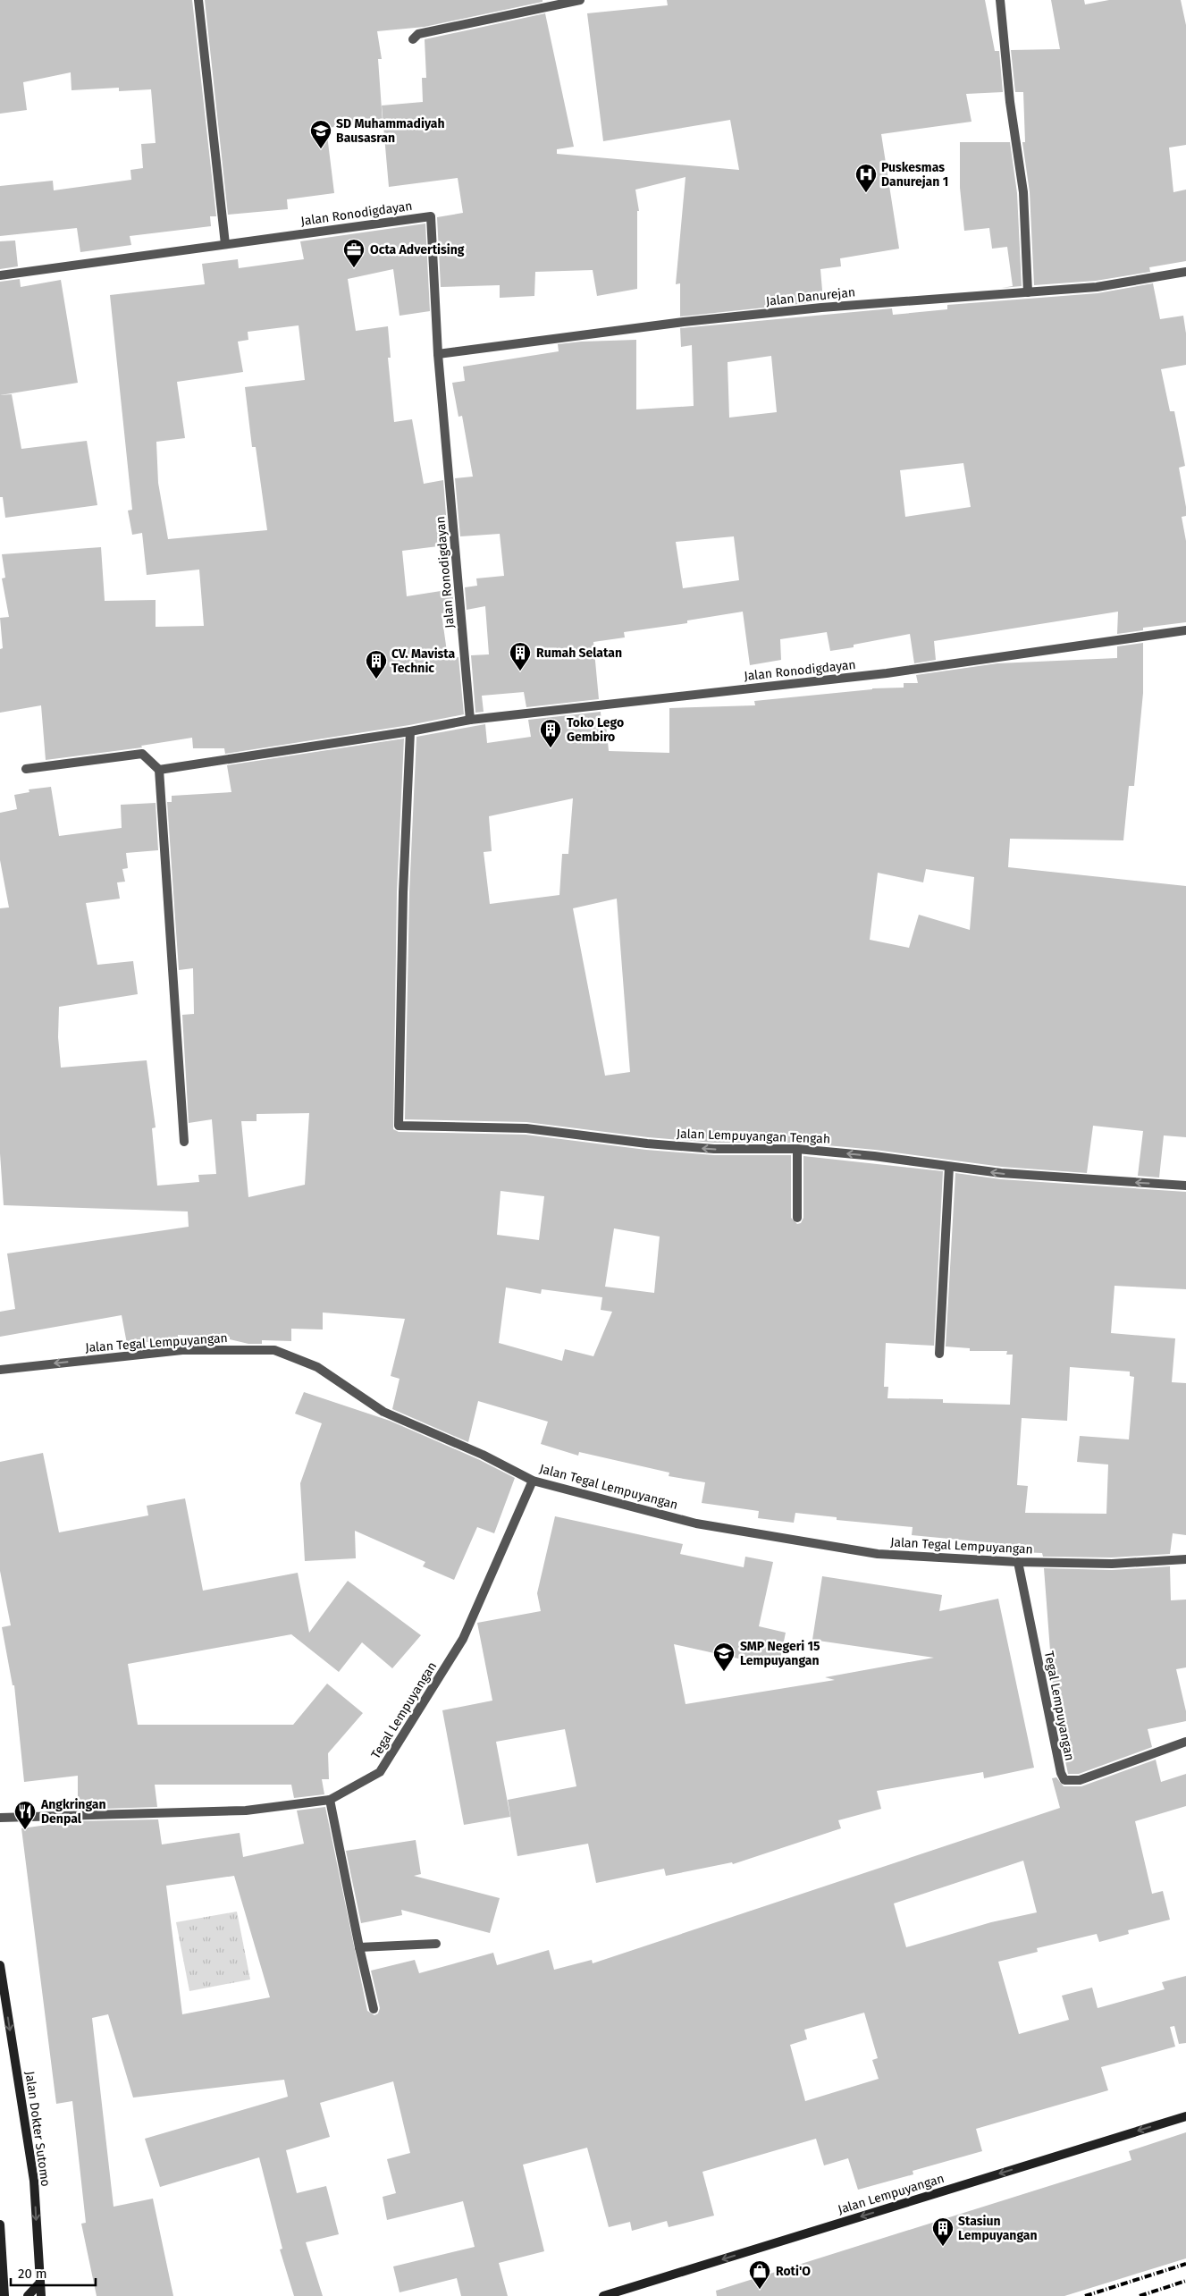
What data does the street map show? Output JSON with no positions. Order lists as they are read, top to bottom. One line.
{"streets":{"street":["Jalan Ronodigdayan","Jalan Danurejan","Jalan Lempuyangan Tengah","Jalan Tegal Lempuyangan","Tegal Lempuyangan","Jalan Dokter Sutomo","Jalan Lempuyangan"]},"crossings":[["Jalan Ronodigdayan","Jalan Danurejan"],["Jalan Tegal Lempuyangan","Tegal Lempuyangan"]],"one_way":["Jalan Tegal Lempuyangan","Jalan Dokter Sutomo","Jalan Lempuyangan"],"places":{"school or university":["SD Muhammadiyah Bausasran","SMP Negeri 15 Lempuyangan"],"hospital":["Puskesmas Danurejan 1"],"office":["Octa Advertising"],"building":["Rumah Selatan","CV. Mavista Technic","Toko Lego Gembiro","Stasiun Lempuyangan"],"restaurant":["Angkringan Denpal"],"shop":["Roti'O"]},"scale_bar":"20 m"}
